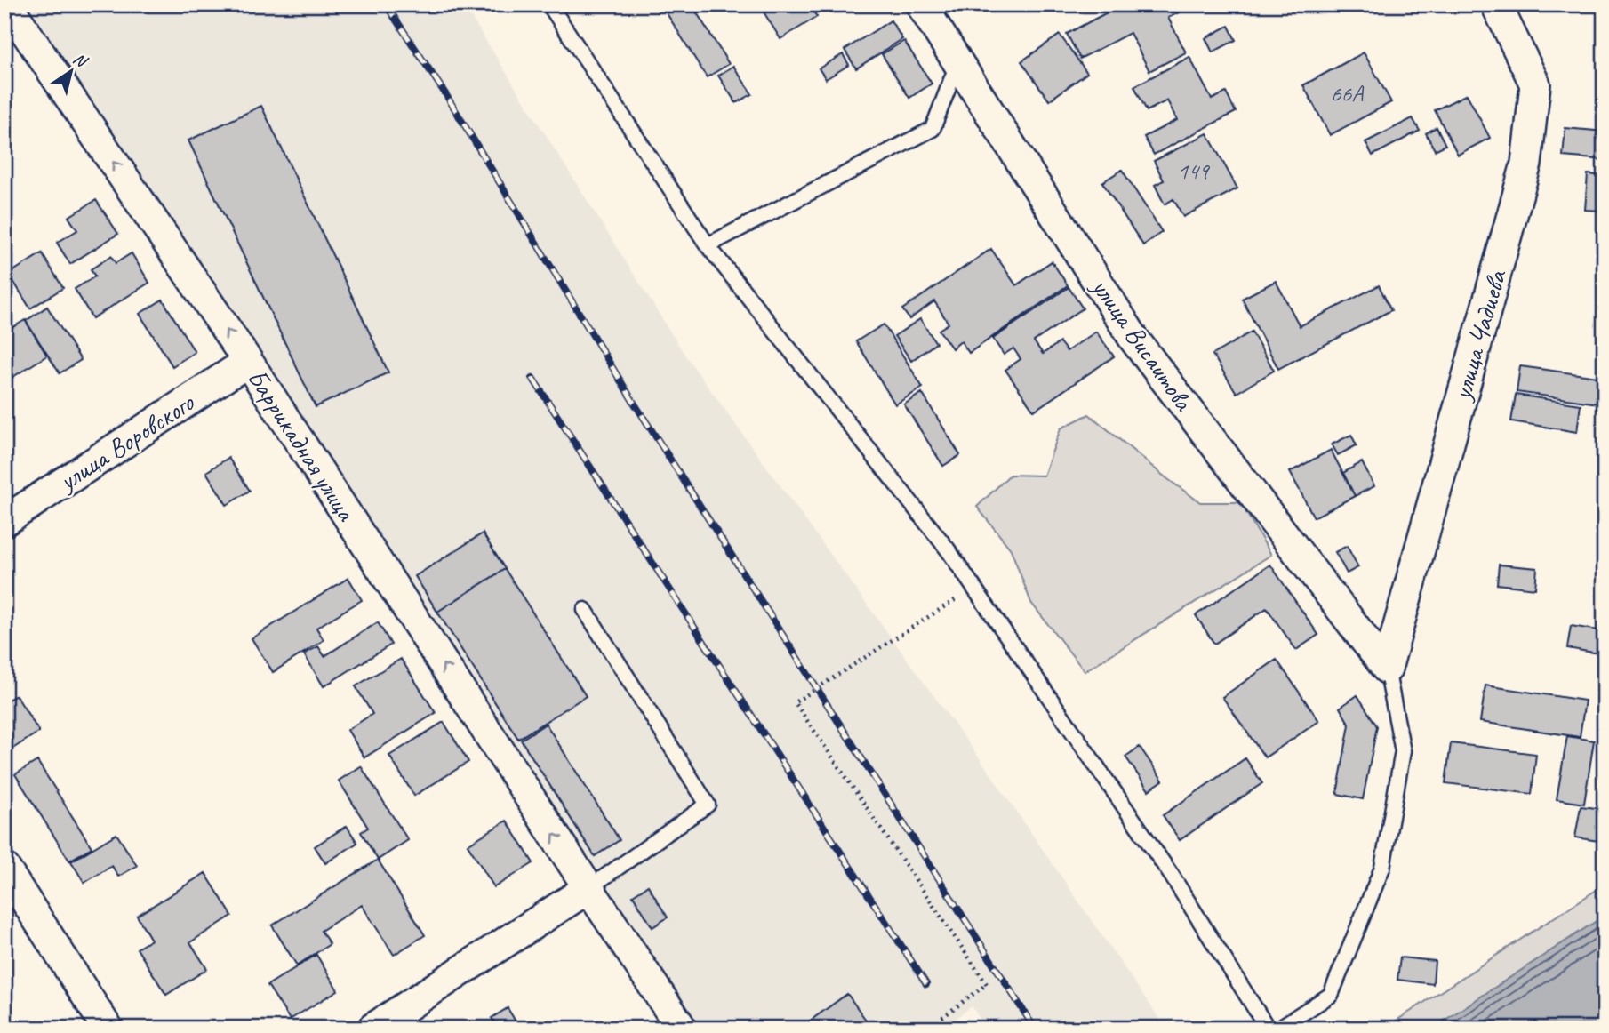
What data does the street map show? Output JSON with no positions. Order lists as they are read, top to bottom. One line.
{"streets":{"street":["улица Чадиева","улица Висаитова","улица Воровского","Баррикадная улица"]},"crossings":[["улица Чадиева","улица Висаитова"],["улица Воровского","Баррикадная улица"]],"one_way":["Баррикадная улица"],"house_numbers":["66А","149"],"north":"top right"}
